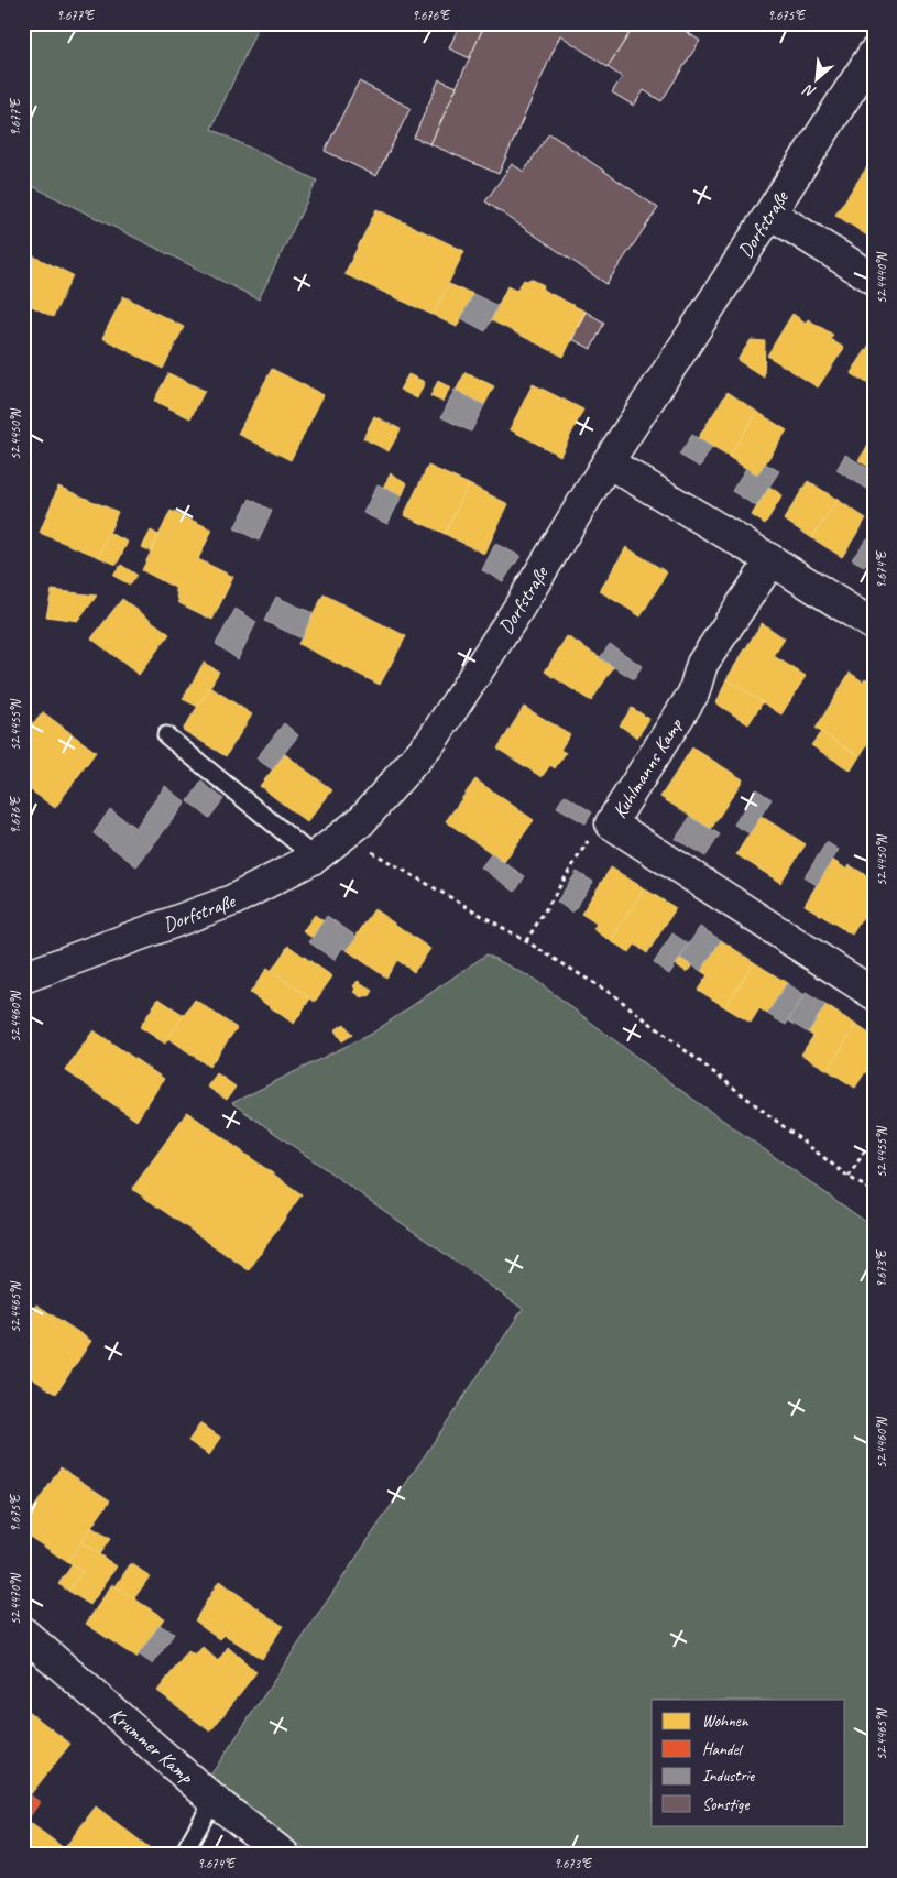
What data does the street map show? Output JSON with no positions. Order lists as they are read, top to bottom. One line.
{"streets":{"street":["Dorfstraße","Kuhlmanns Kamp","Krummer Kamp"]},"legend":["Wohnen","Handel","Industrie","Sonstige"],"north":"bottom left","coordinates":["9.677°E","9.676°E","9.675°E","52.4440°N","52.4450°N","9.674°E","52.4455°N","52.4460°N","9.673°E","52.4465°N","52.4470°N"]}
